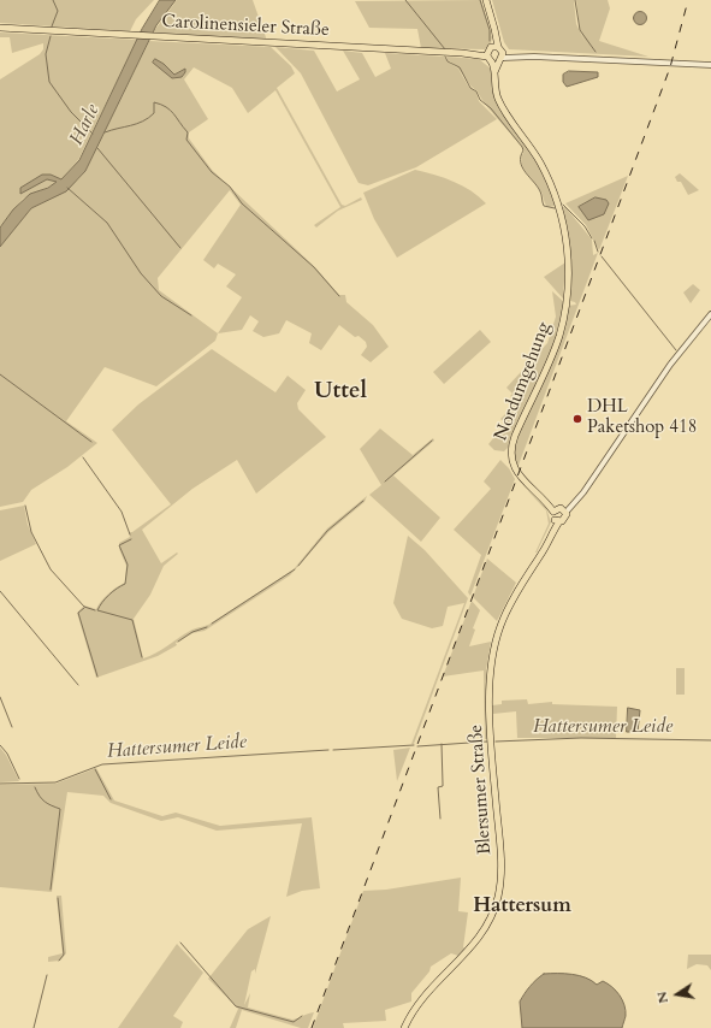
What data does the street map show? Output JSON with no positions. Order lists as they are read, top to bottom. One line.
{"streets":{"main road":["Carolinensieler Straße","Nordumgehung","Blersumer Straße"]},"crossings":[["Carolinensieler Straße","Nordumgehung"],["Nordumgehung","Blersumer Straße"]],"districts":["Uttel","Hattersum"],"water":["Harle","Hattersumer Leide"],"places":["DHL Paketshop 418"],"north":"left"}
